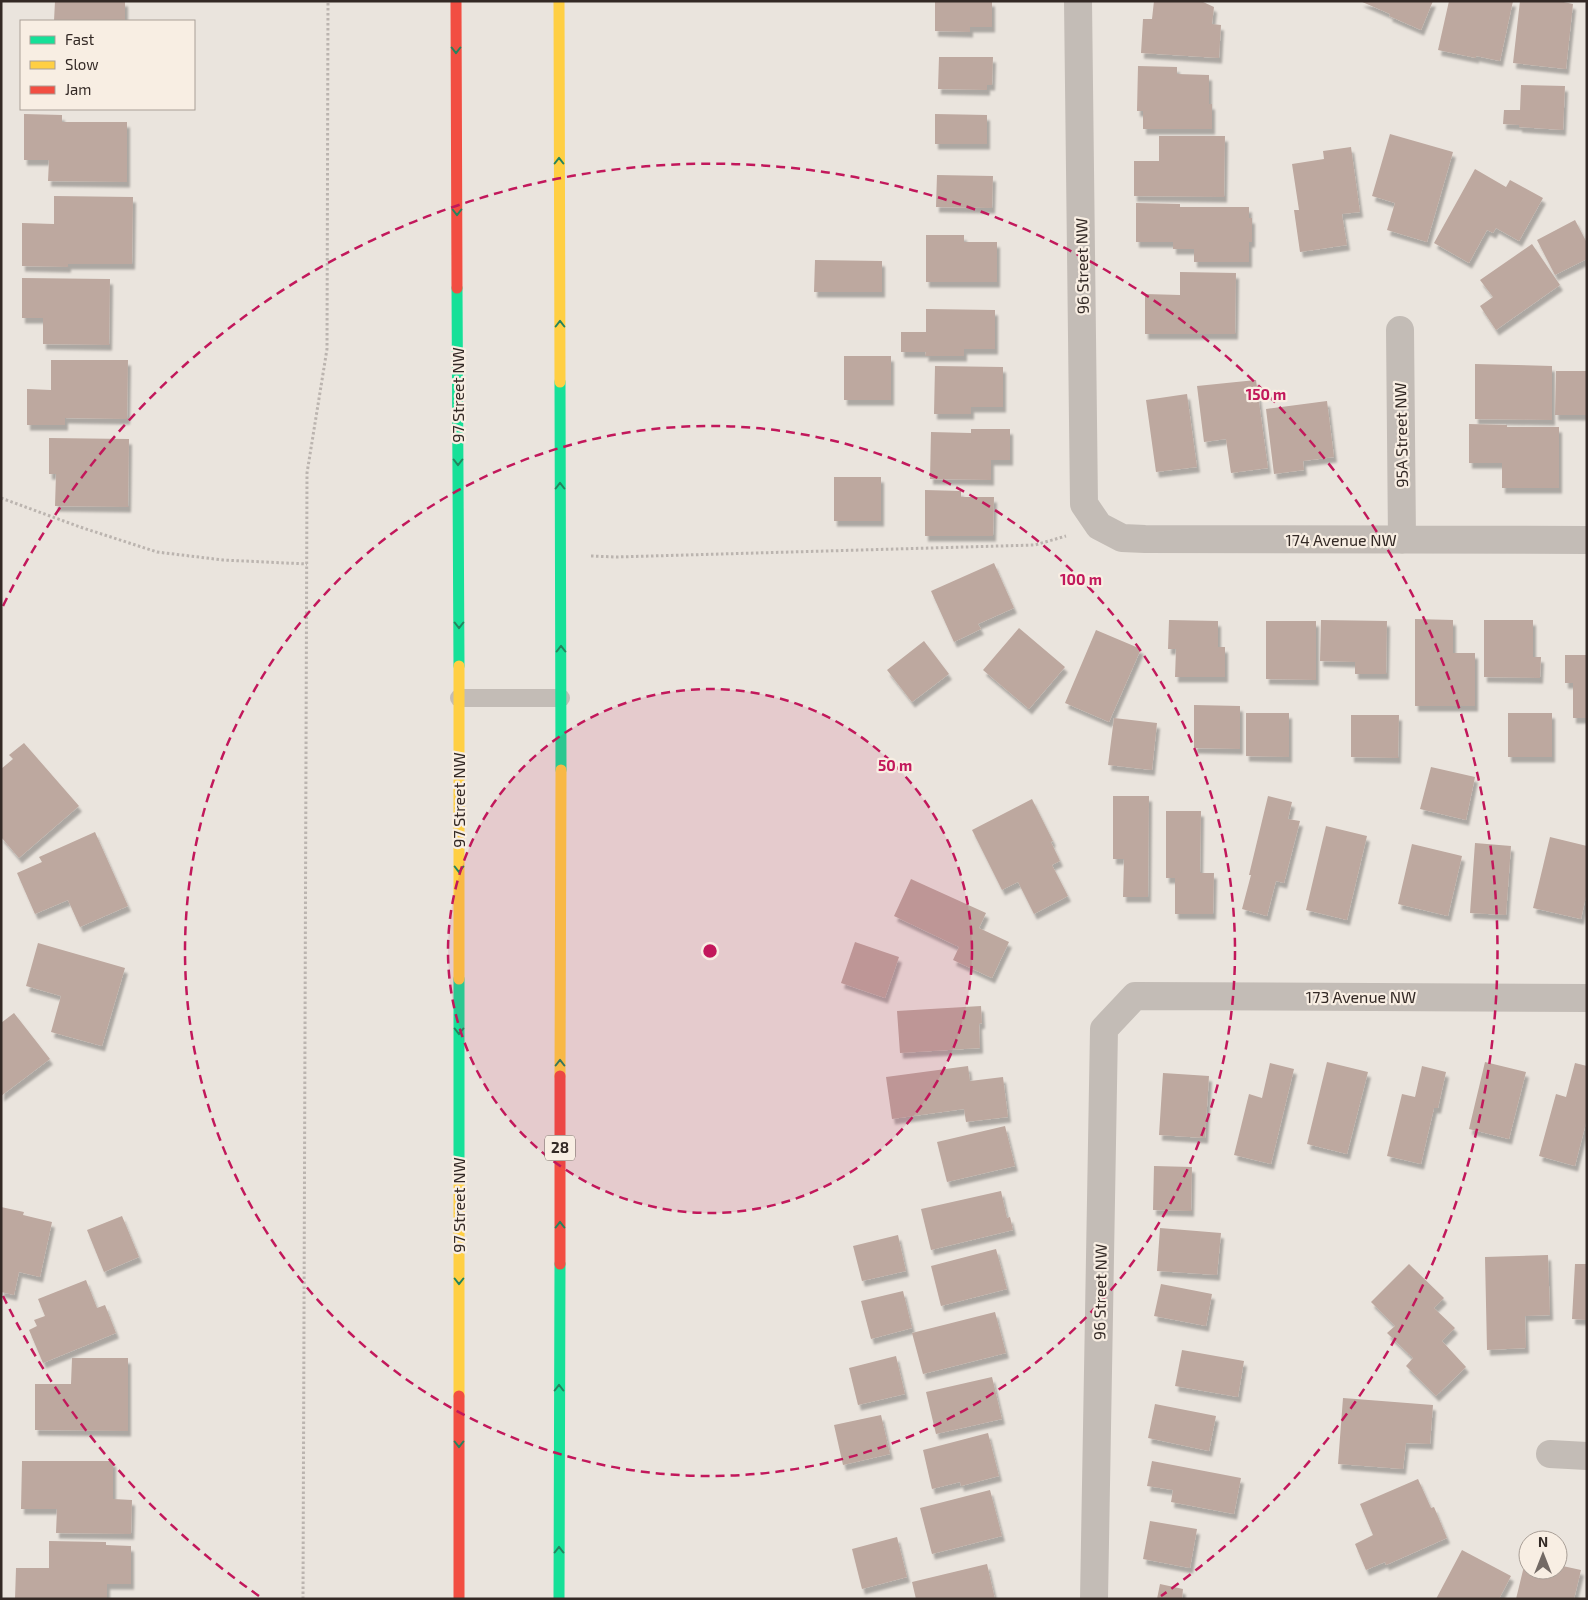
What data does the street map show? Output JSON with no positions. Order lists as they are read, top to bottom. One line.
{"streets":{"main road":["97 Street NW","28"],"street":["96 Street NW","95A Street NW","174 Avenue NW","173 Avenue NW"]},"crossings":[["96 Street NW","174 Avenue NW"],["96 Street NW","173 Avenue NW"],["95A Street NW","174 Avenue NW"]],"one_way":["97 Street NW"],"legend":["Fast","Slow","Jam"],"north":"top","rings":["150 m","100 m","50 m"]}
